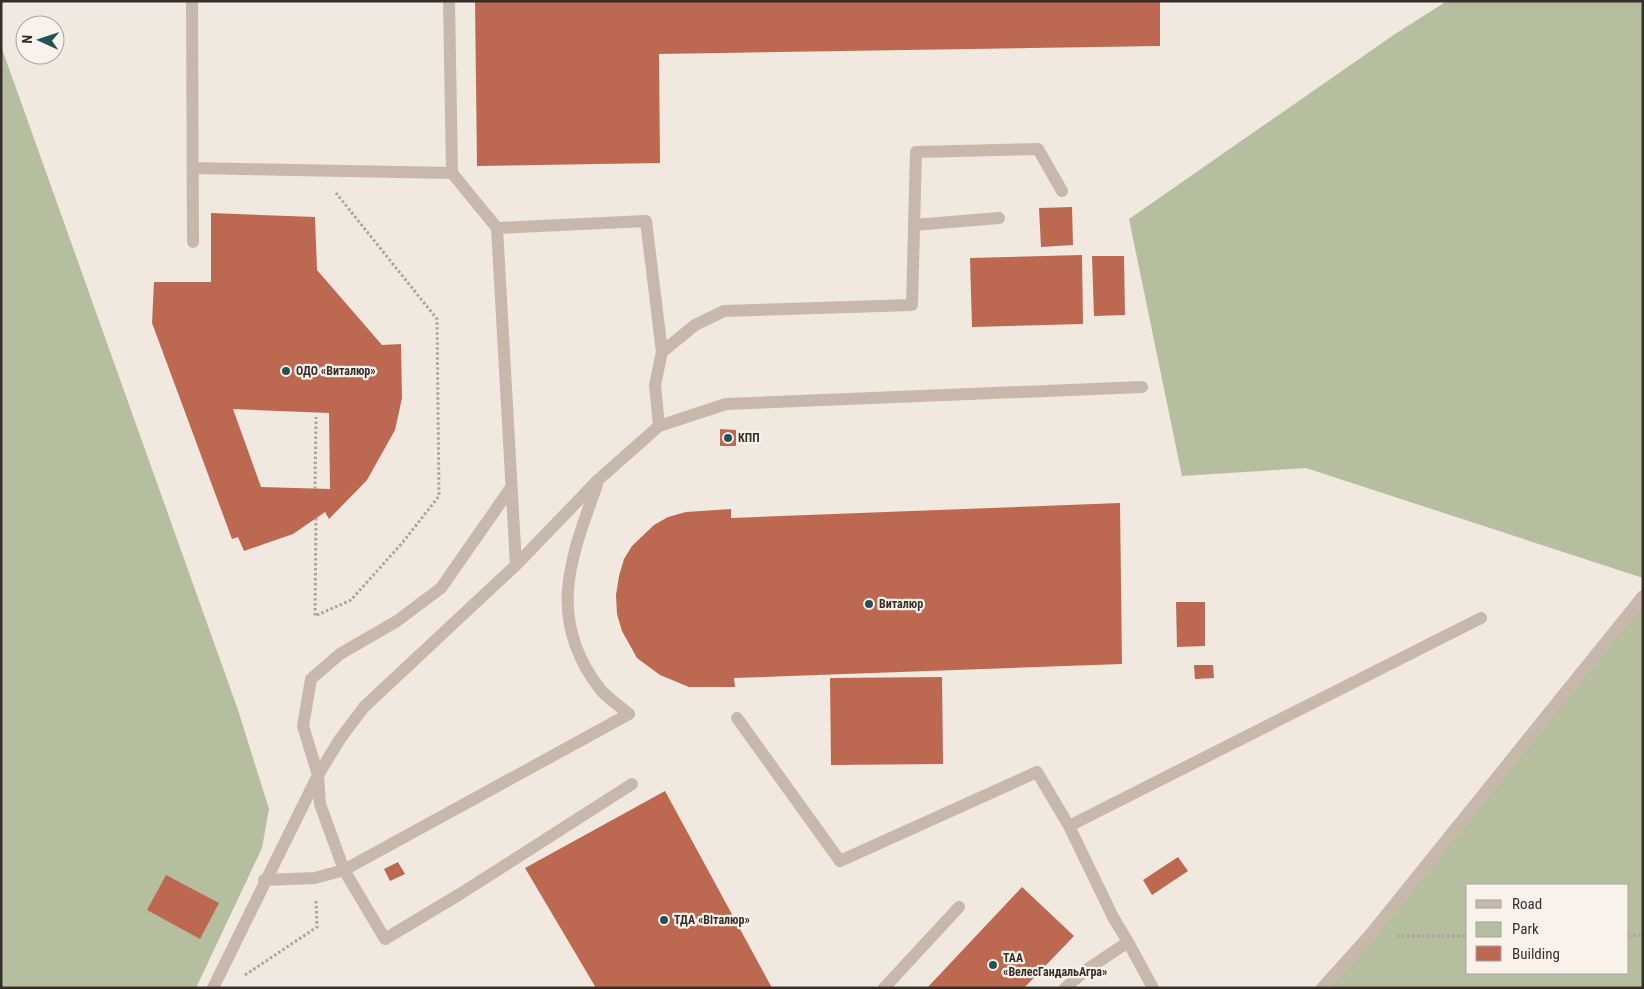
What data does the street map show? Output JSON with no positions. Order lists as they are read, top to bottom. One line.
{"places":["ОДО «Виталюр»","КПП","Виталюр","ТДА «Віталюр»","ТАА «ВелесГандальАгра»"],"legend":["Road","Park","Building"],"north":"left"}
